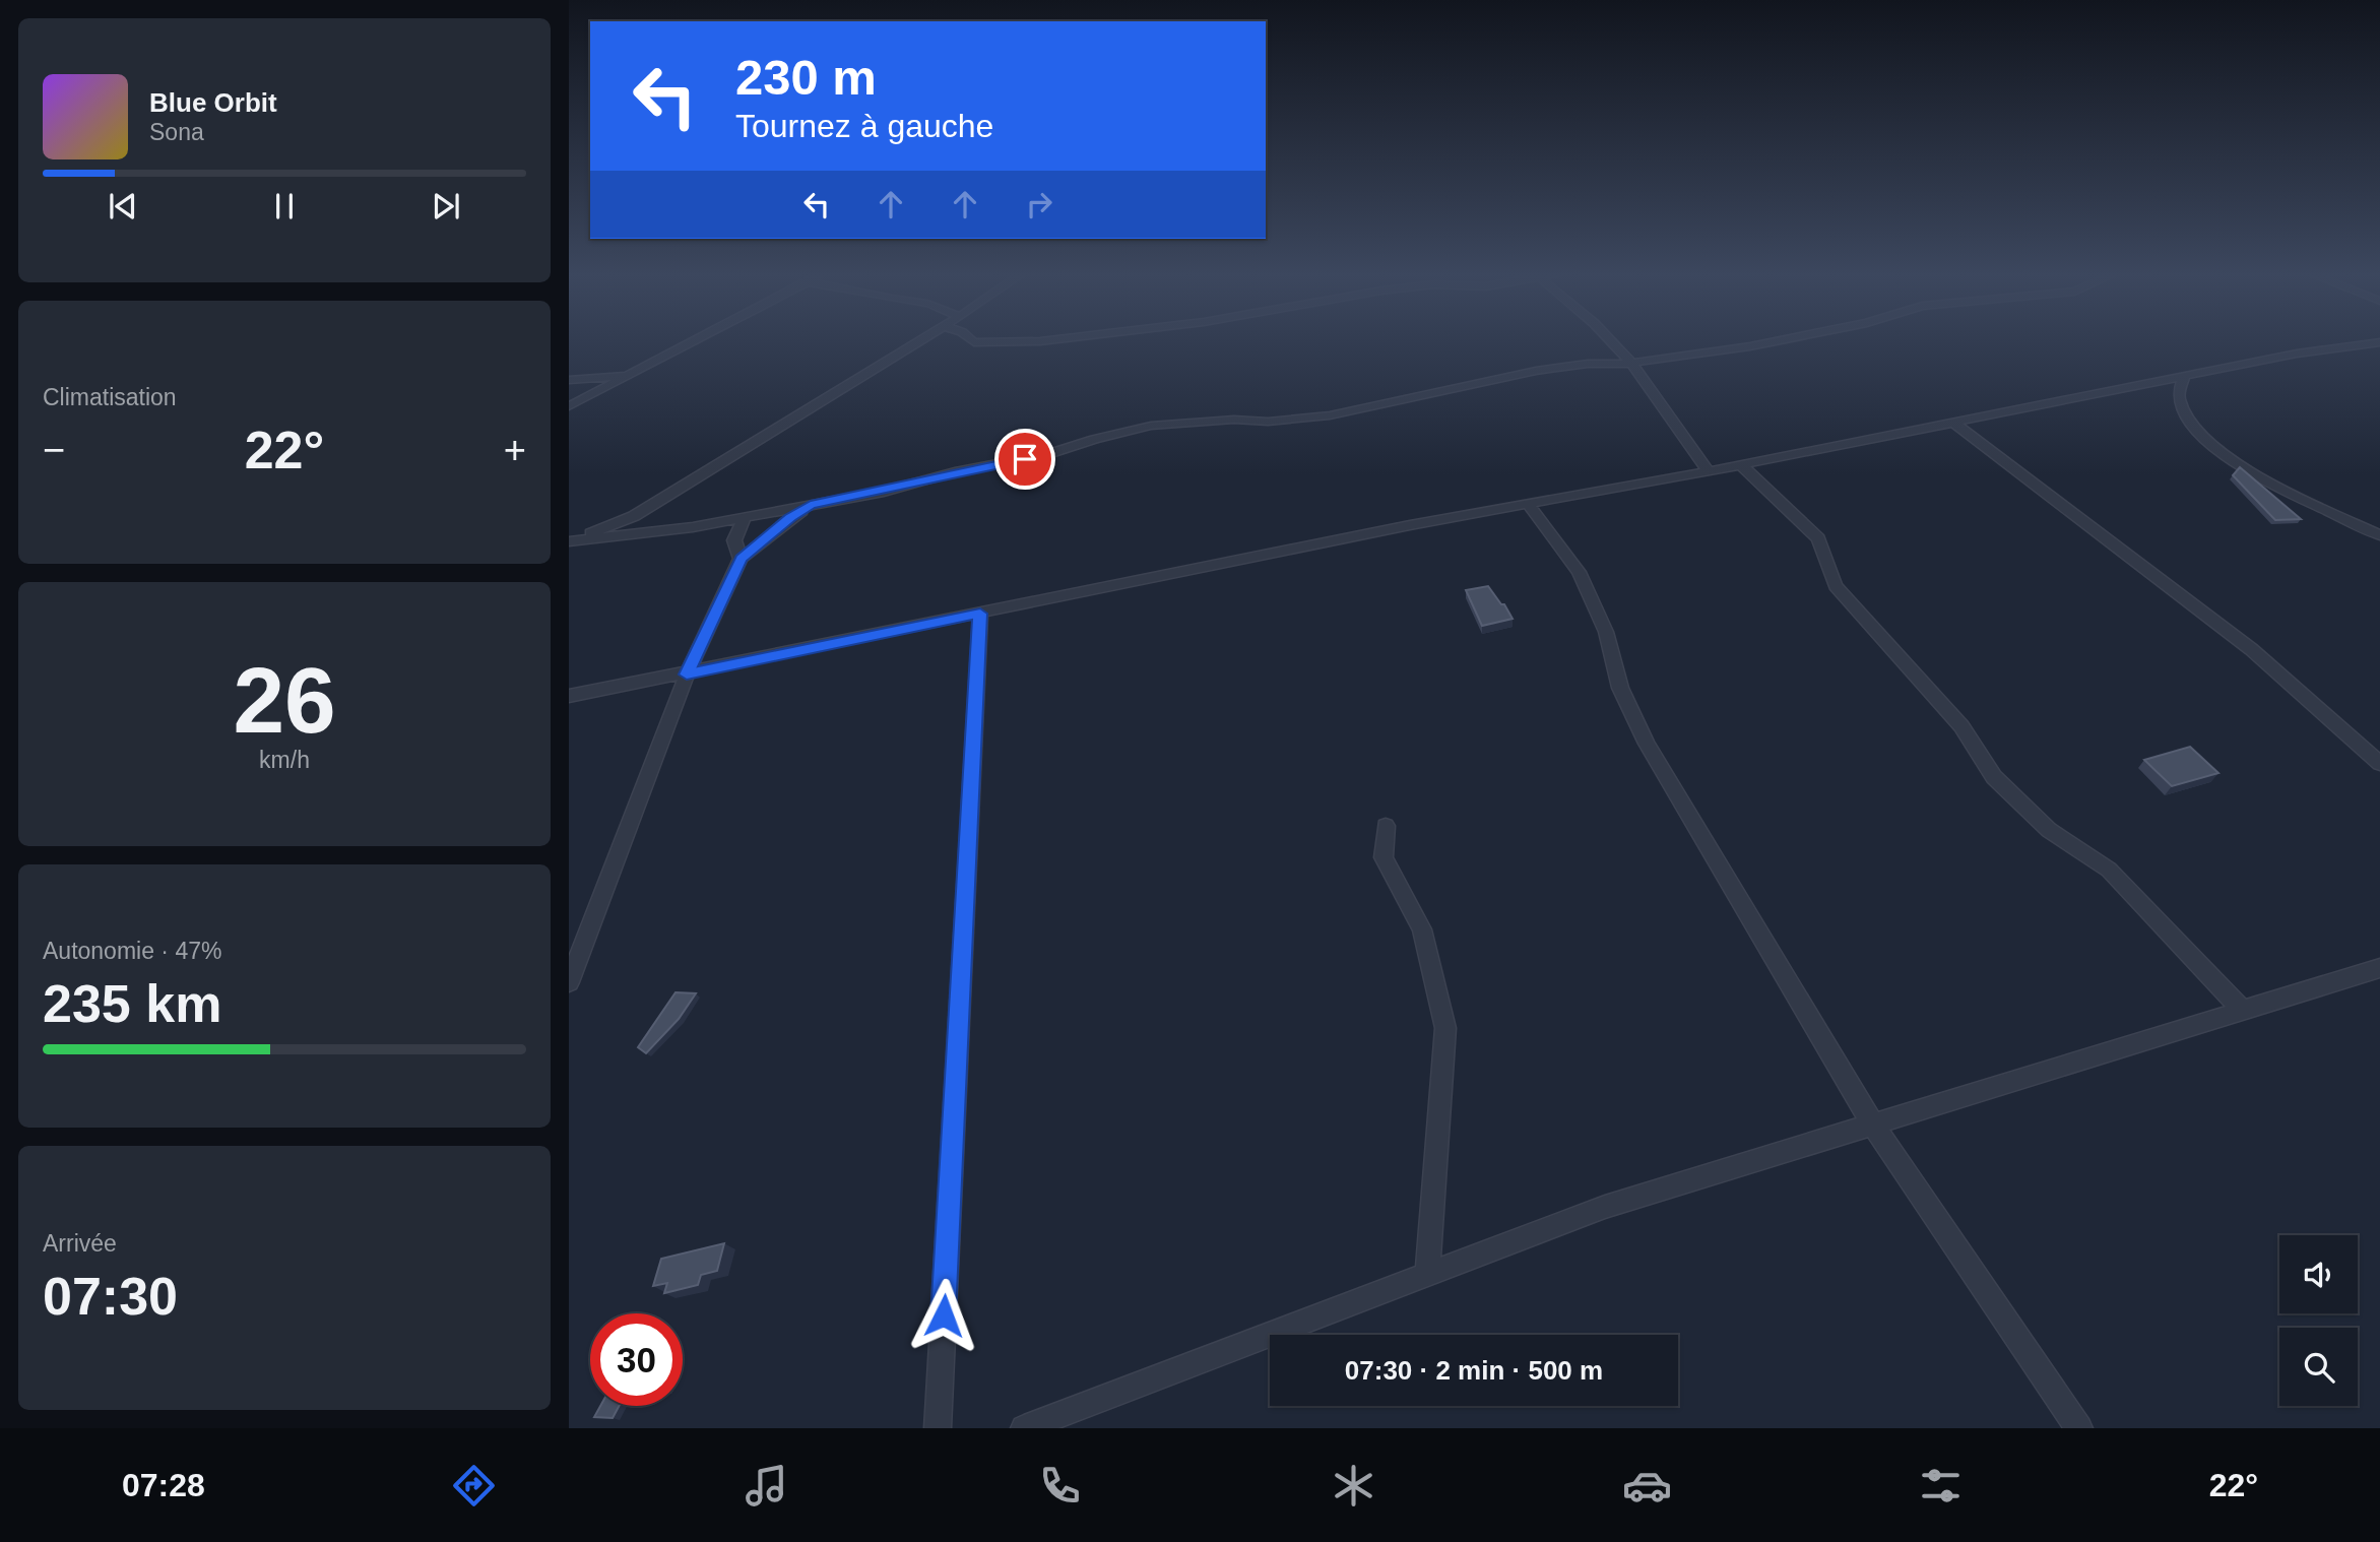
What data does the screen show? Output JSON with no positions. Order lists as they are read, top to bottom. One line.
{"page":{"turn":["230 m","Tournez à gauche"],"song":["Blue Orbit","Sona"],"tile":["Climatisation",["26","km/h"],["Autonomie · 47%","235 km"],["Arrivée","07:30"]],"heat":["−","22°","+"],"limit":"30","trip":"07:30 · 2 min · 500 m","tabs":["07:28","22°"]}}
